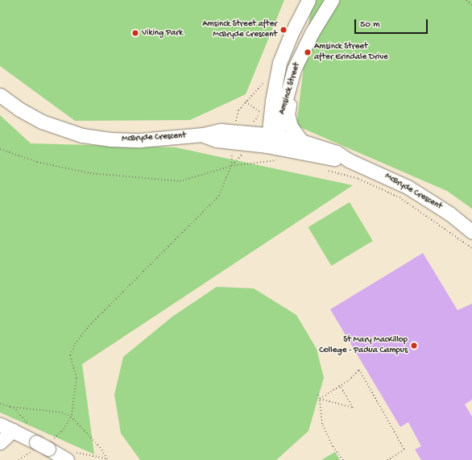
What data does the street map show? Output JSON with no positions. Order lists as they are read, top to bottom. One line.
{"streets":{"street":["Amsinck Street","McBryde Crescent"]},"crossings":[["Amsinck Street","McBryde Crescent"]],"places":["Amsinck Street after McBryde Crescent","Viking Park","Amsinck Street after Erindale Drive","St Mary MacKillop College - Padua Campus"],"scale_bar":"50 m"}
